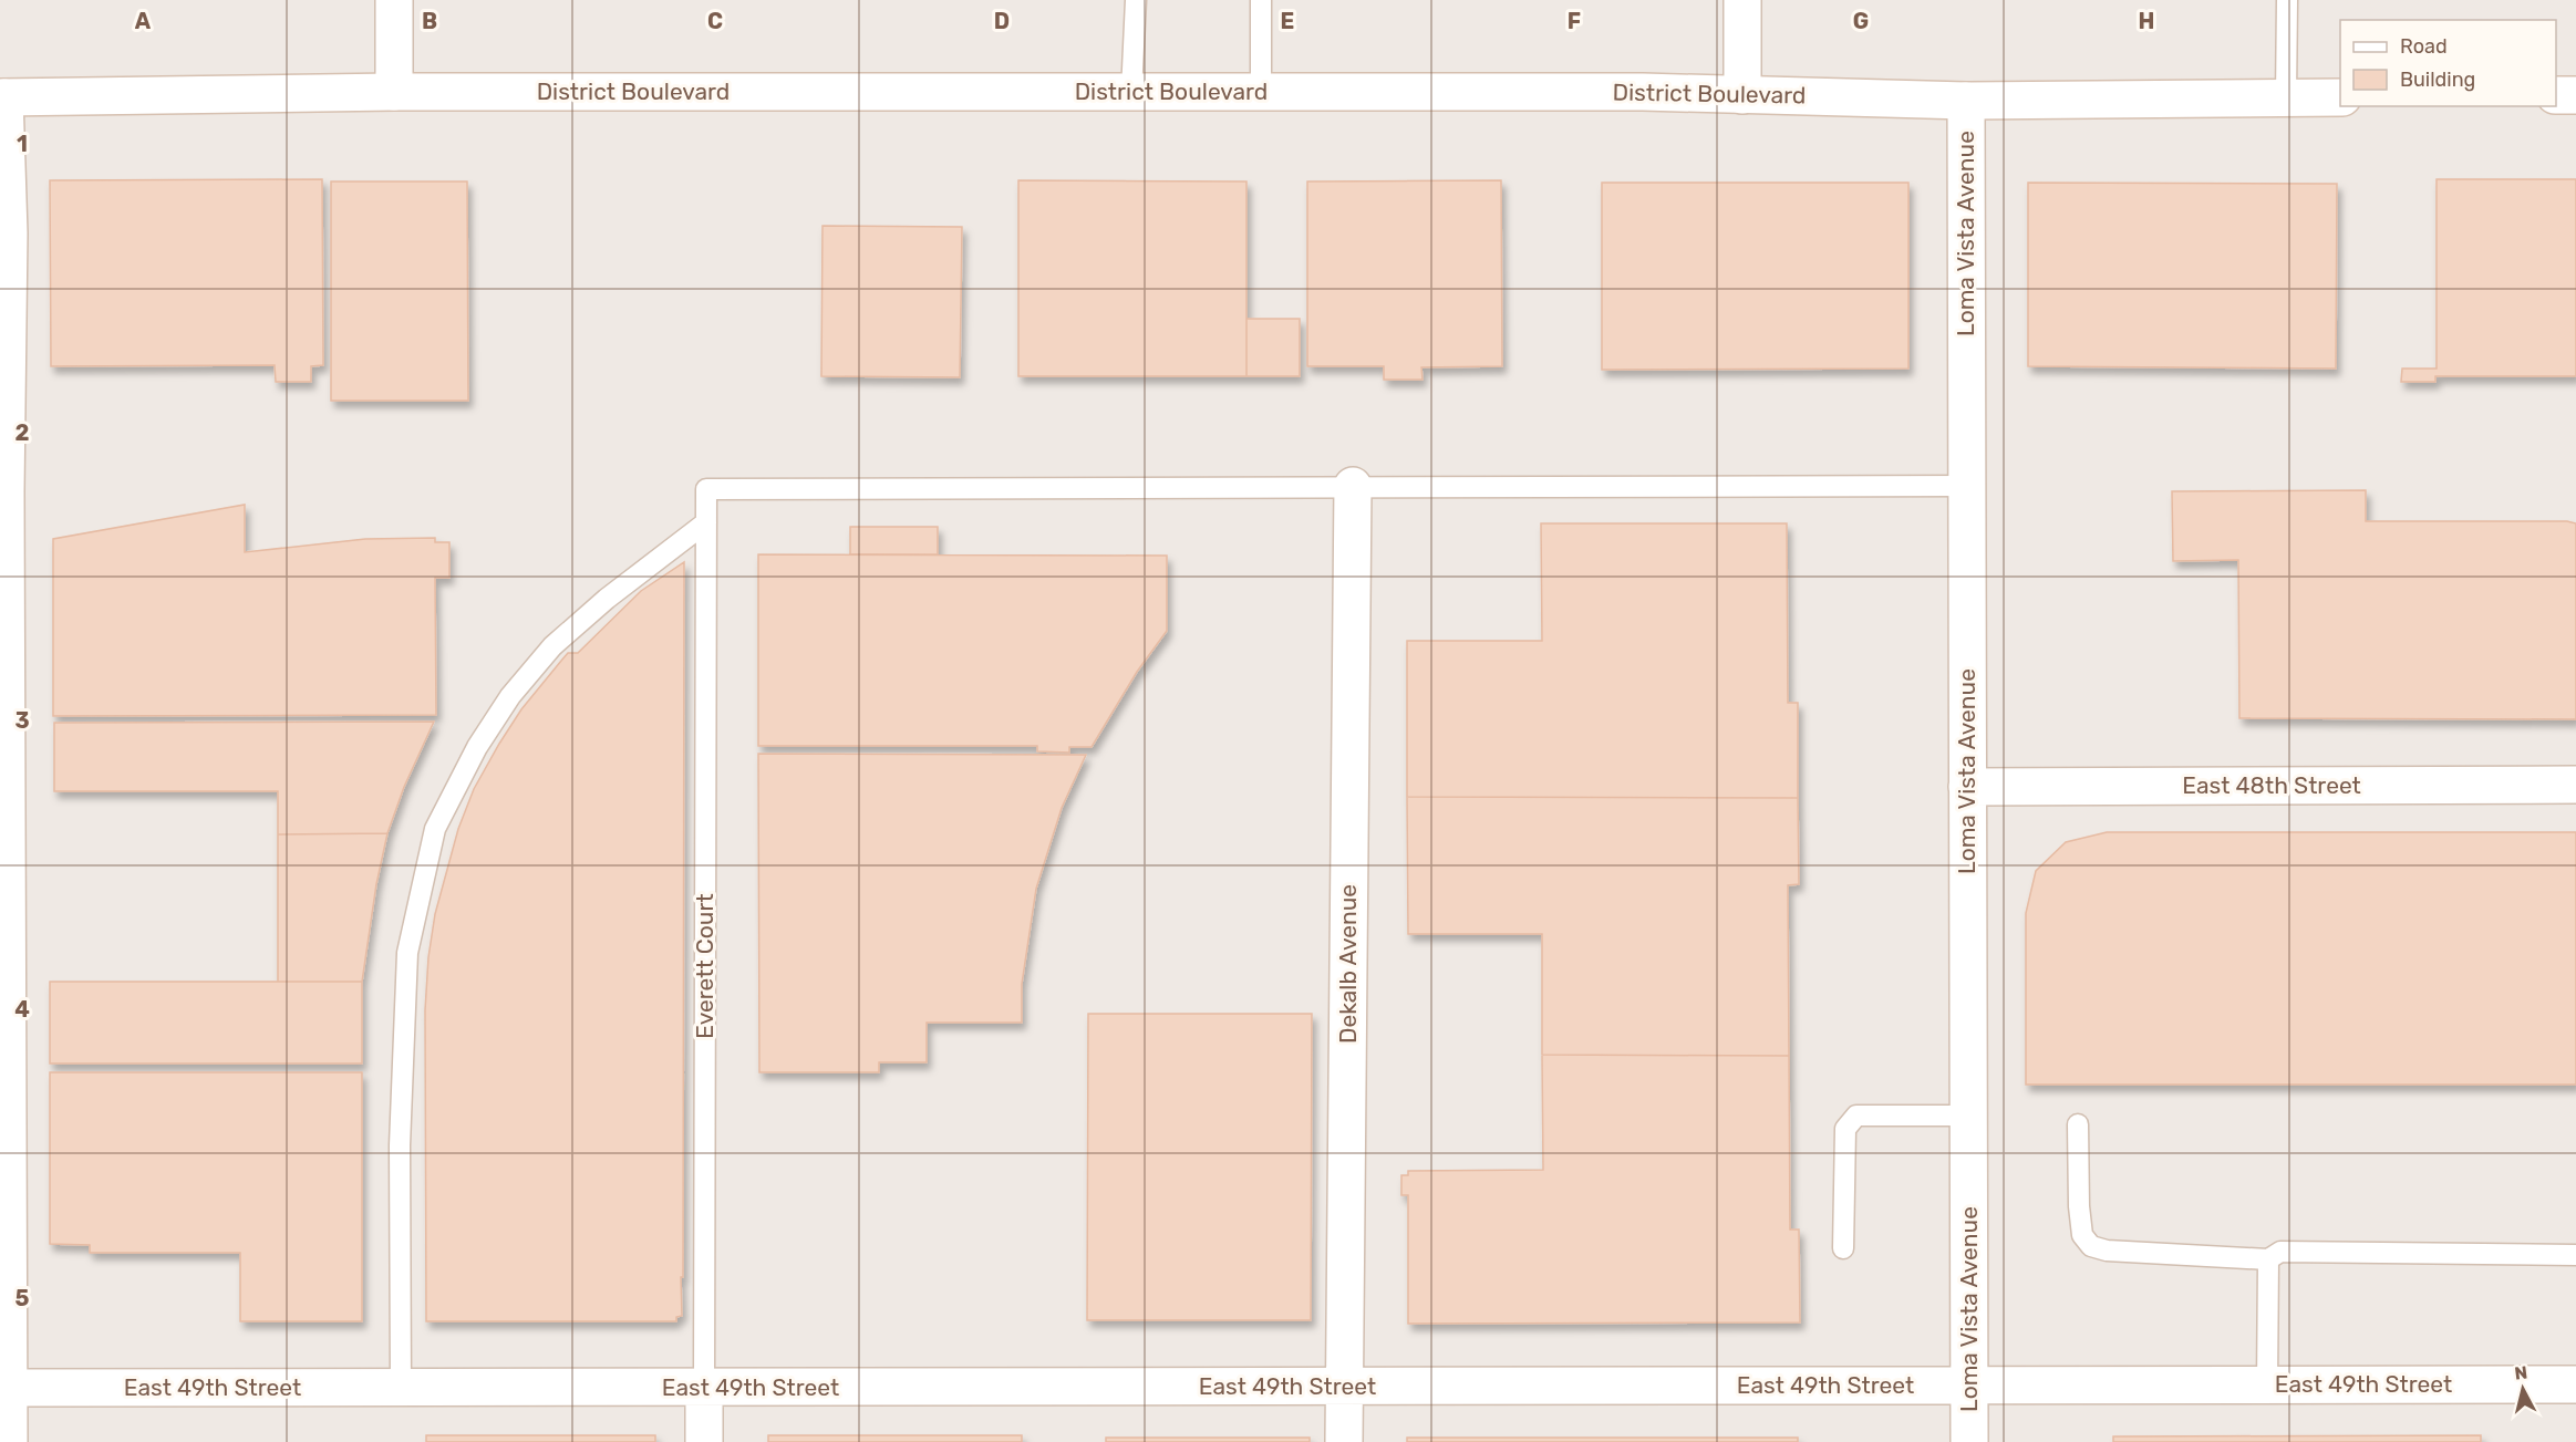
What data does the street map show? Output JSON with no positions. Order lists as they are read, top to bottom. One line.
{"streets":{"street":["District Boulevard","Loma Vista Avenue","East 48th Street","Dekalb Avenue","Everett Court","East 49th Street"]},"crossings":[["District Boulevard","Loma Vista Avenue"],["Loma Vista Avenue","East 48th Street"],["Loma Vista Avenue","East 49th Street"],["Dekalb Avenue","Everett Court"],["Dekalb Avenue","East 49th Street"],["Everett Court","East 49th Street"]],"legend":["Road","Building"],"north":"top","grid":{"columns":["A","B","C","D","E","F","G","H"],"rows":["1","2","3","4","5"]}}
